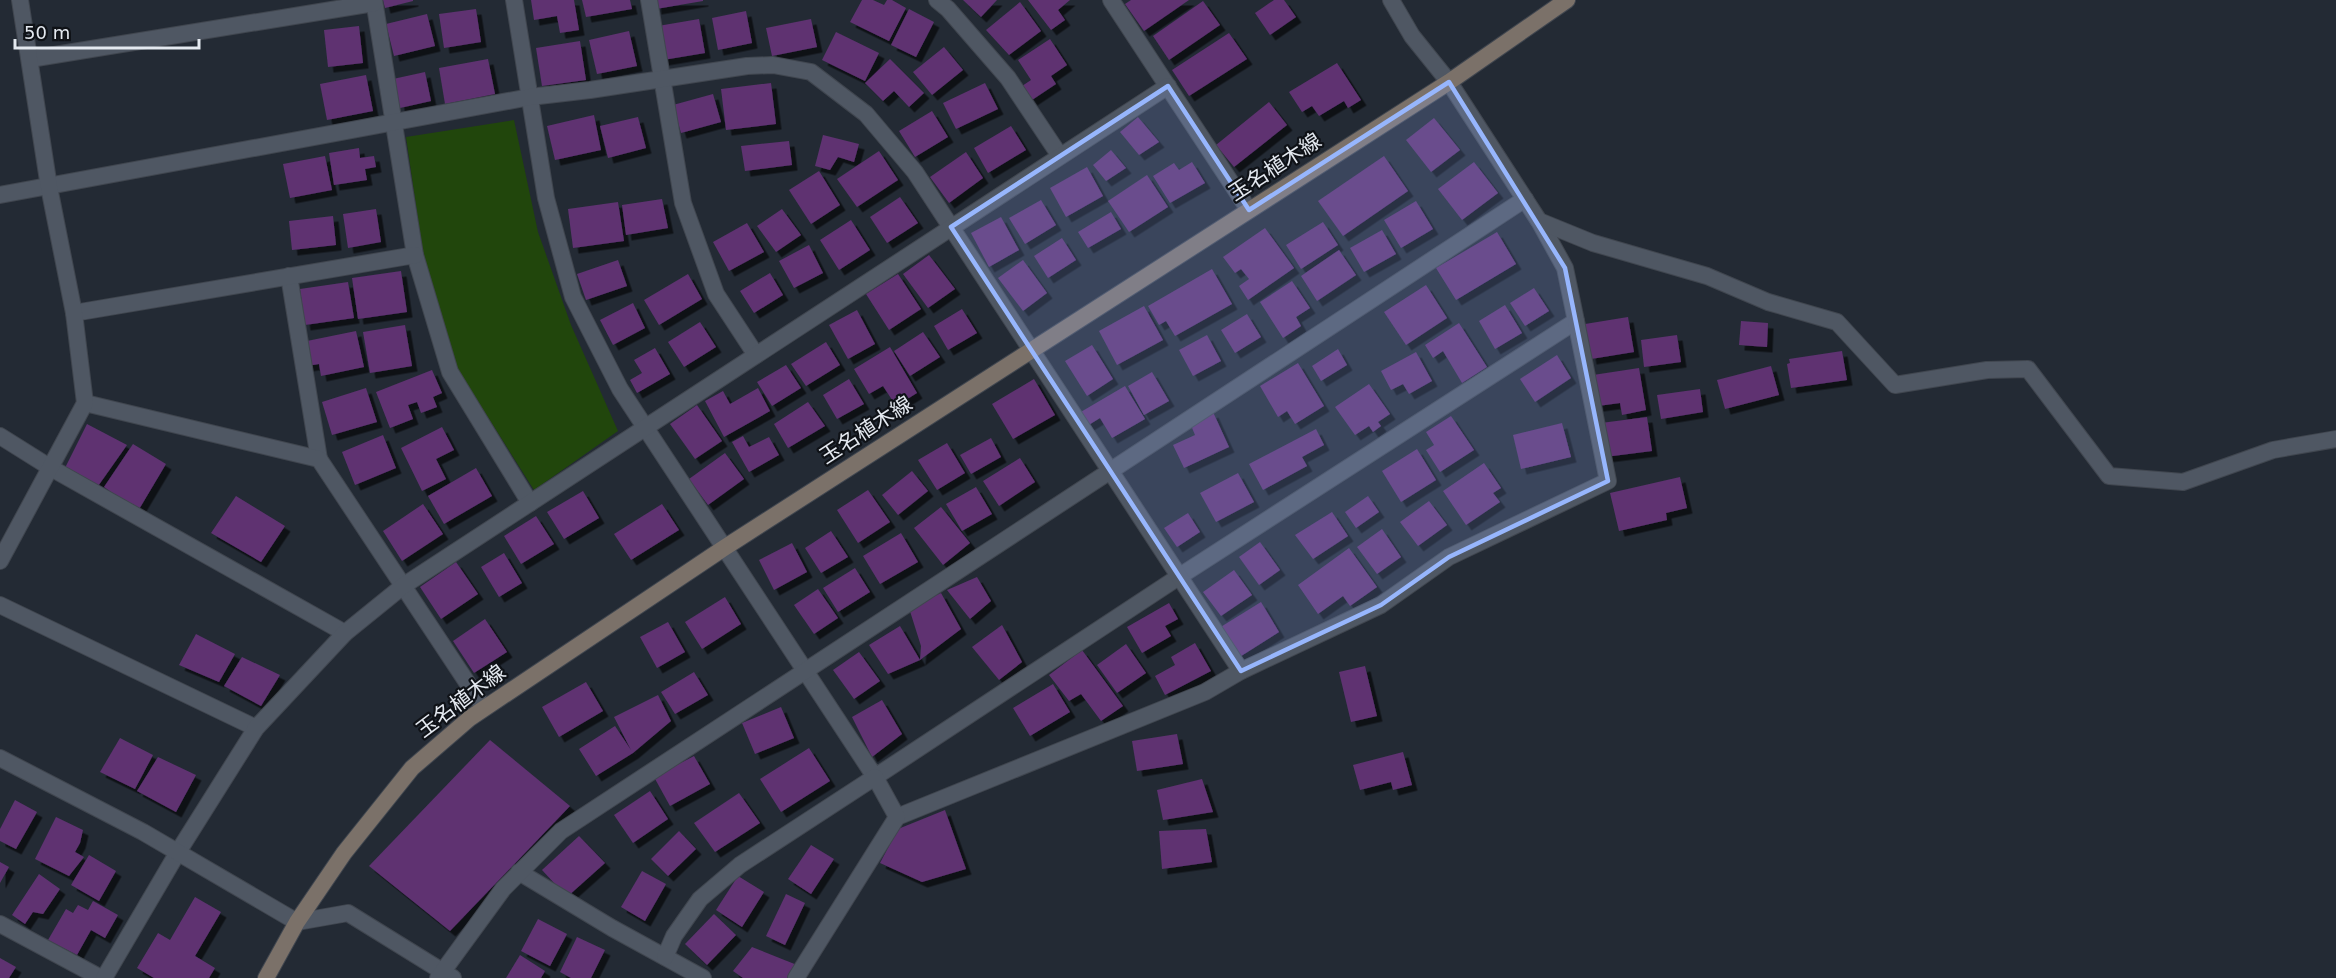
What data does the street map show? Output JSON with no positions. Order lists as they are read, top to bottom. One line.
{"streets":{"main road":["玉名植木線"]},"scale_bar":"50 m"}
